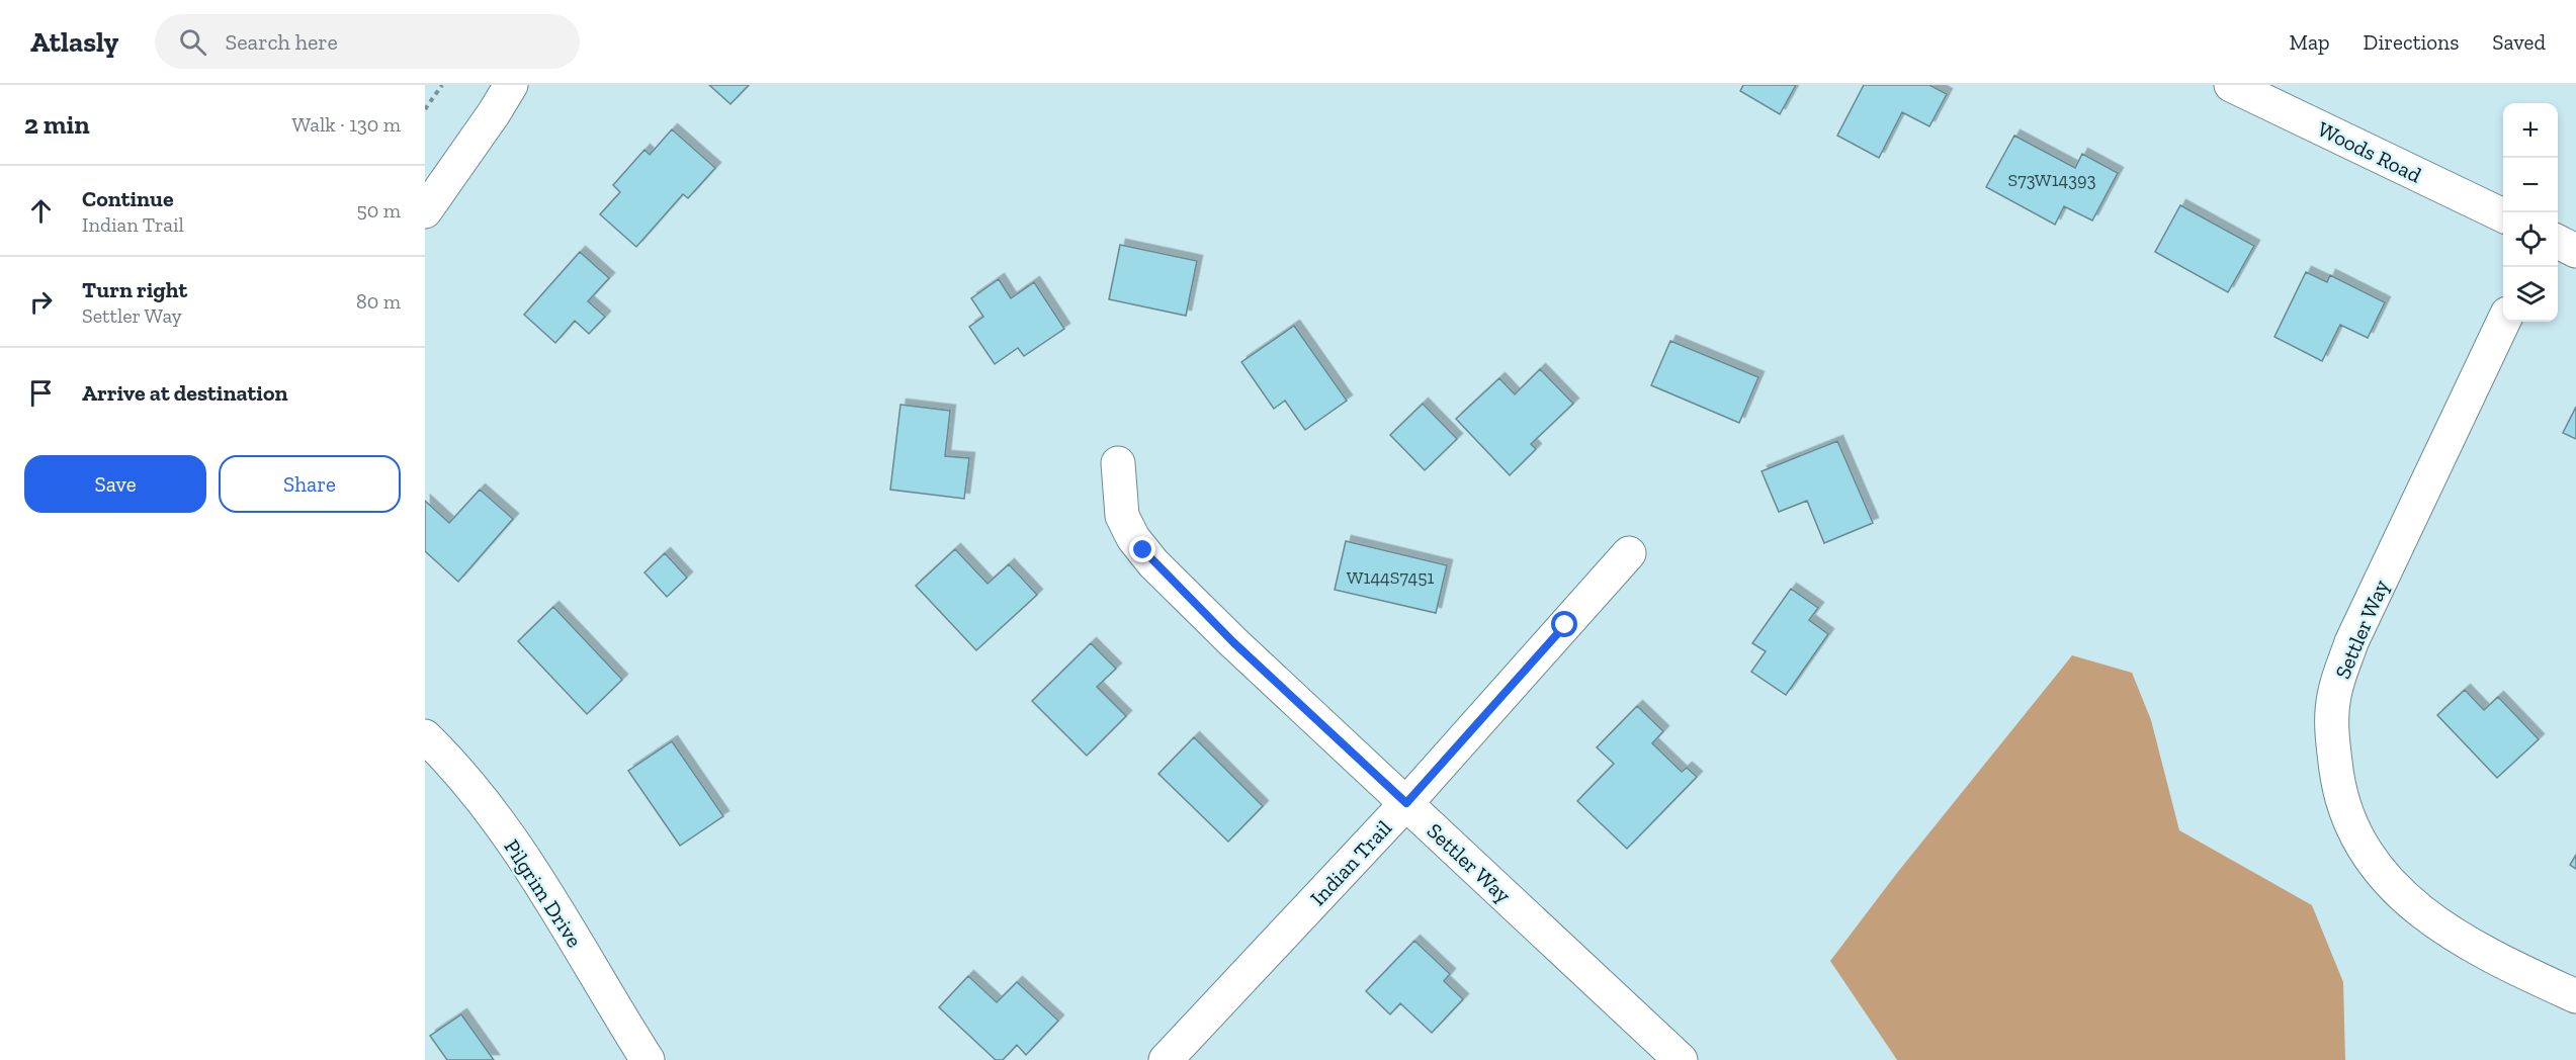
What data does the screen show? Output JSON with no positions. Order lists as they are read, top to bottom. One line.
{"streets":{"street":["Woods Road","Settler Way","Indian Trail","Pilgrim Drive"]},"crossings":[["Settler Way","Indian Trail"]],"house_numbers":["S73W14393","W144S7451"],"page":{"header":"Atlasly","search":"Search here","nav":["Map","Directions","Saved"],"heading":["2 min","Walk · 130 m"],"map_buttons":["+","−"],"list":[["Continue","Indian Trail","50 m"],["Turn right","Settler Way","80 m"],"Arrive at destination"],"buttons":["Save","Share"]}}
